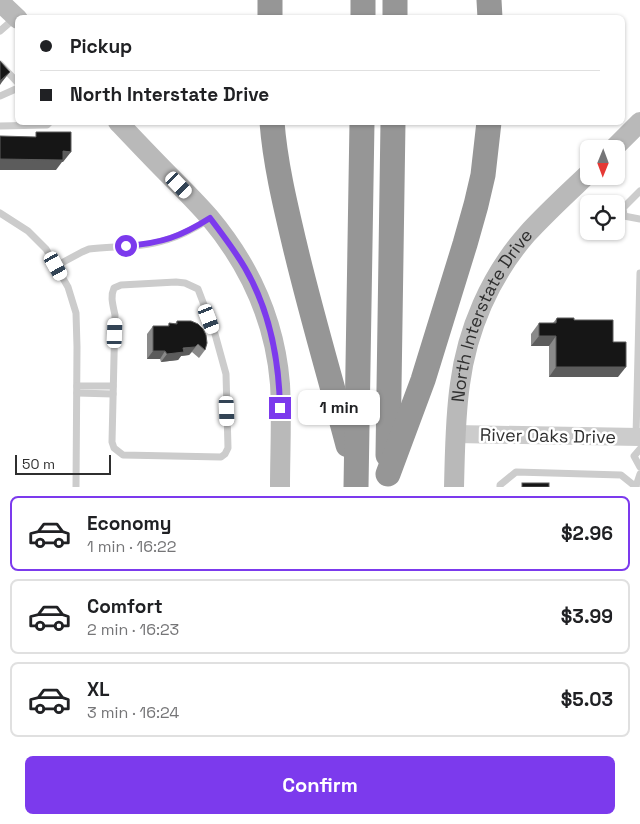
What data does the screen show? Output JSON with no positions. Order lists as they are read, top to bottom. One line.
{"streets":{"main road":["North Interstate Drive"],"street":["River Oaks Drive"]},"crossings":[["North Interstate Drive","River Oaks Drive"]],"scale_bar":"50 m","north":"bottom","page":{"banner":["Pickup","North Interstate Drive"],"bubble":"1 min","scale":"50 m","list":[{"name":"Economy","note":"1 min · 16:22","value":"$2.96"},{"name":"Comfort","note":"2 min · 16:23","value":"$3.99"},{"name":"XL","note":"3 min · 16:24","value":"$5.03"}],"buttons":"Confirm"}}
